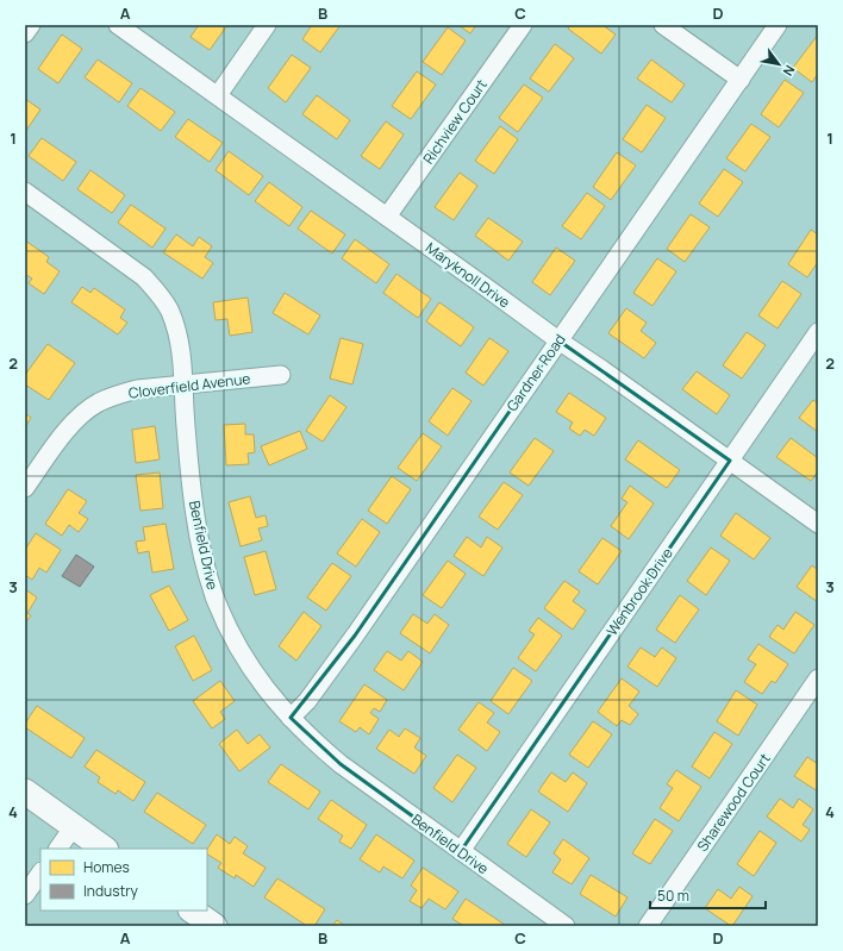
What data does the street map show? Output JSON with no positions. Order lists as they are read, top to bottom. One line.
{"streets":{"street":["Richview Court","Maryknoll Drive","Gardner Road","Cloverfield Avenue","Benfield Drive","Wenbrook Drive","Sharewood Court"]},"crossings":[["Richview Court","Maryknoll Drive"],["Maryknoll Drive","Gardner Road"],["Maryknoll Drive","Wenbrook Drive"],["Gardner Road","Benfield Drive"],["Cloverfield Avenue","Benfield Drive"],["Benfield Drive","Wenbrook Drive"]],"legend":["Homes","Industry"],"scale_bar":"50 m","north":"bottom right","grid":{"columns":["A","B","C","D"],"rows":["1","2","3","4"]}}
